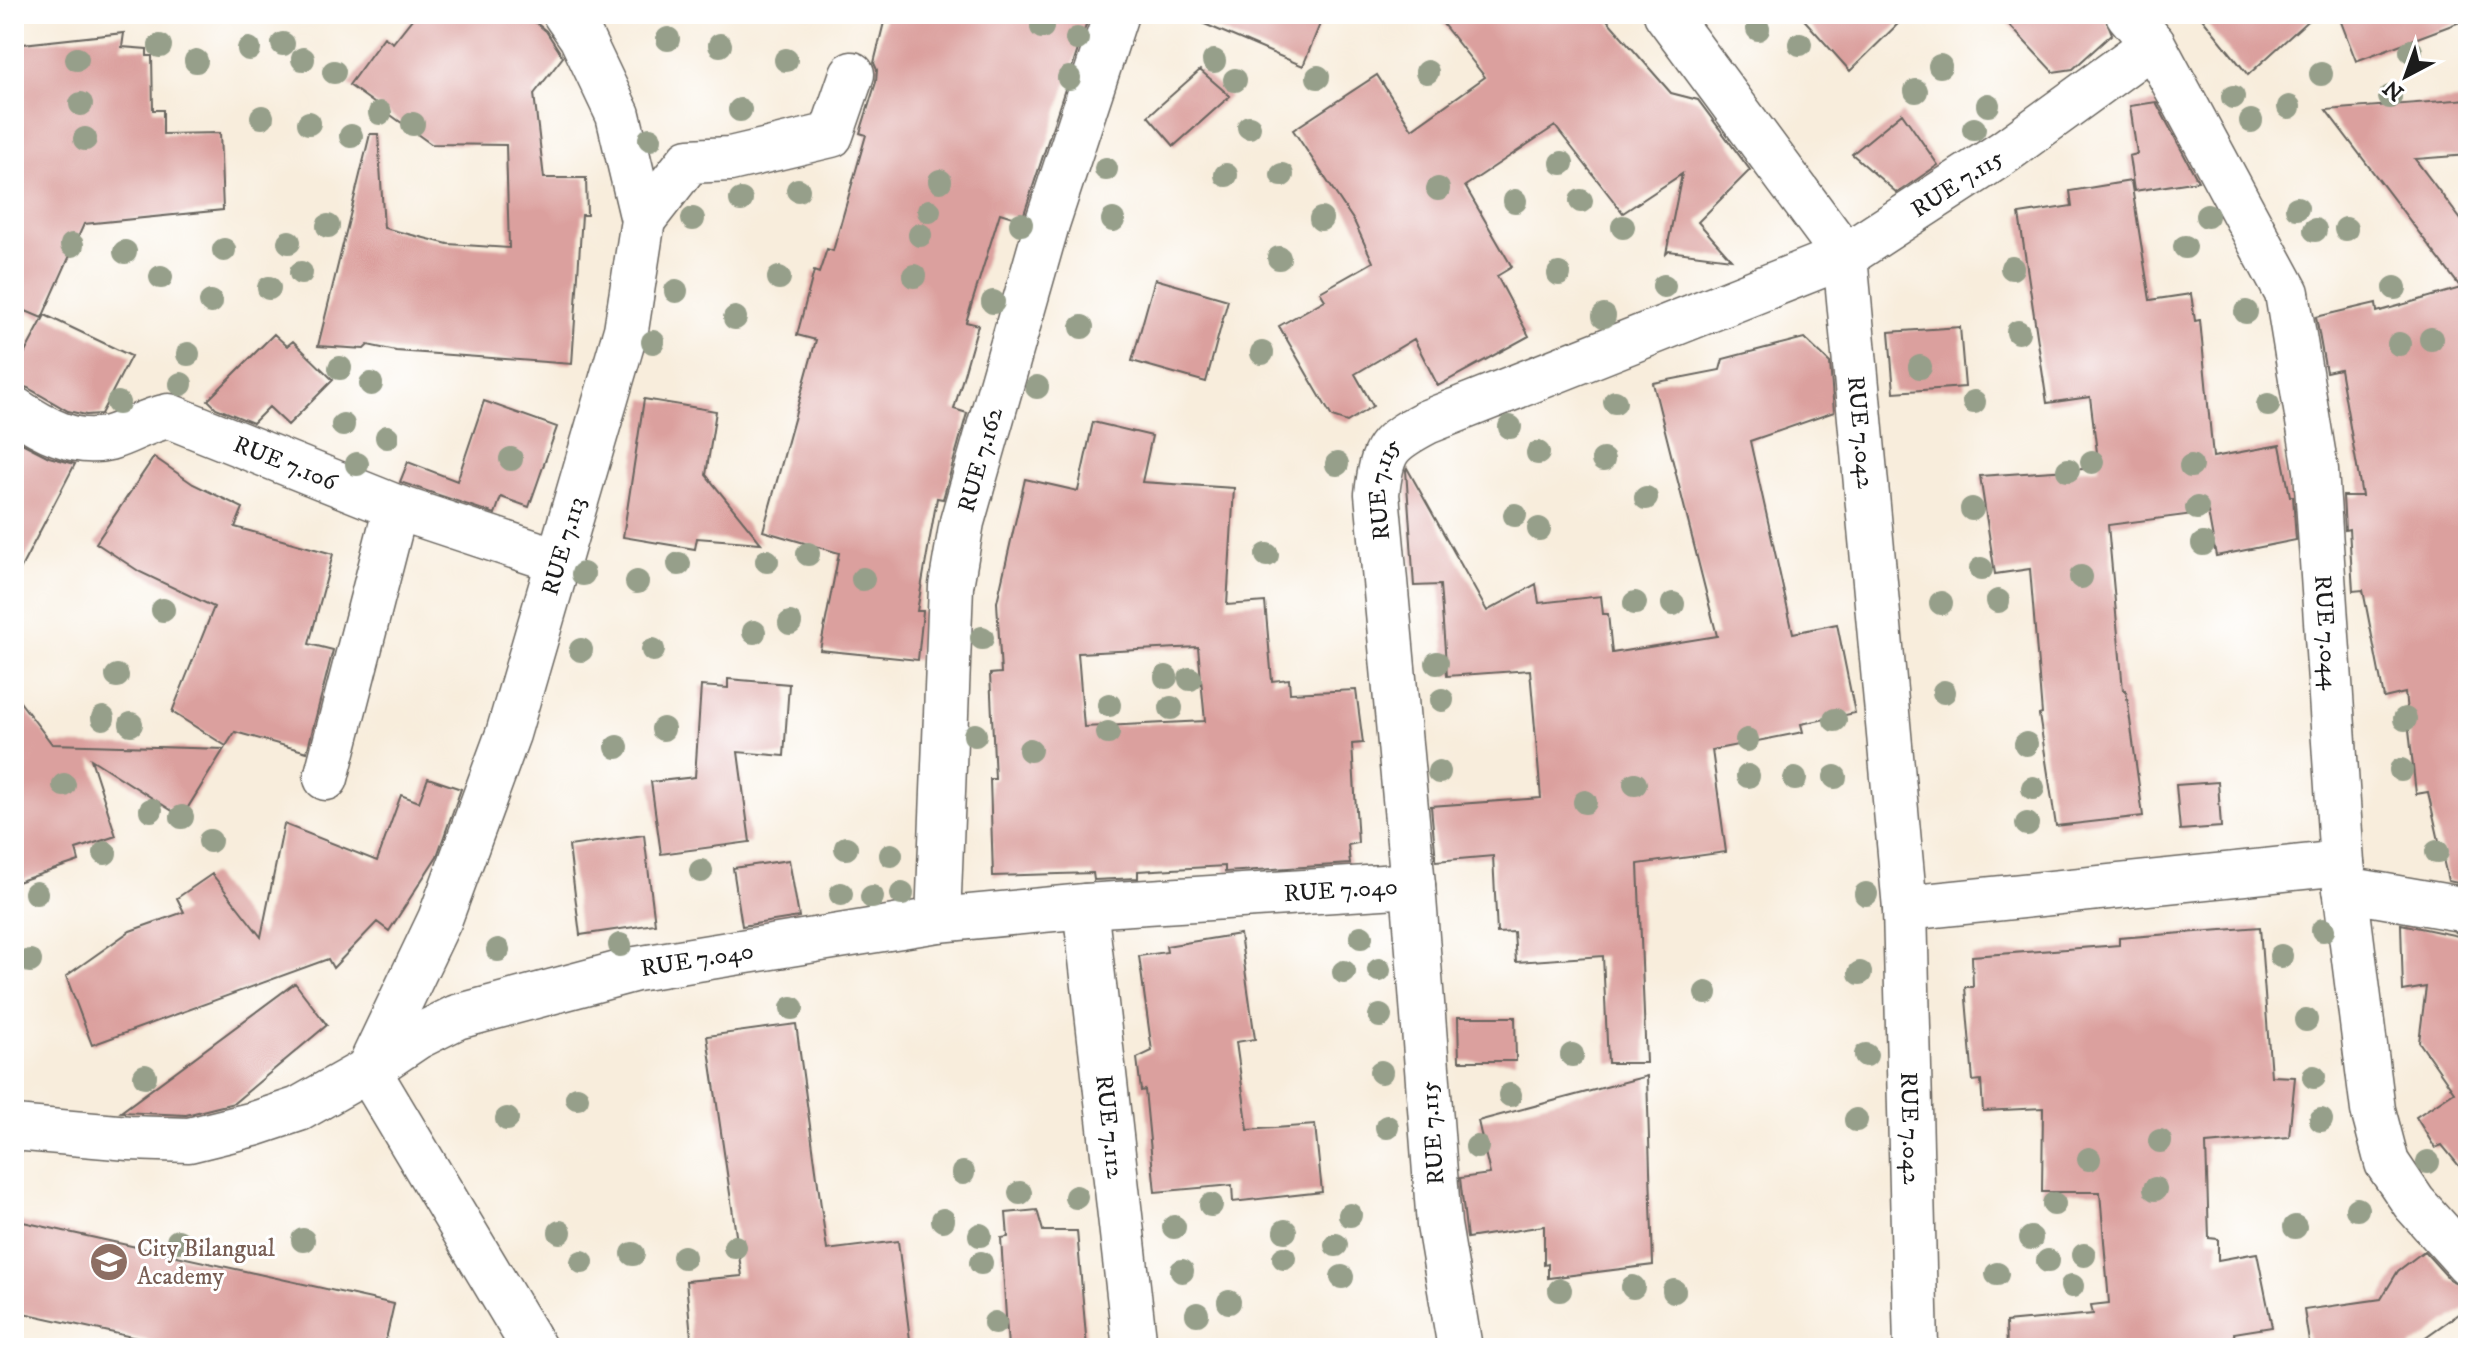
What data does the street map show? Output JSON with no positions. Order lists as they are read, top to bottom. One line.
{"streets":{"street":["RUE 7.115","RUE 7.042","RUE 7.162","RUE 7.106","RUE 7.113","RUE 7.044","RUE 7.040","RUE 7.112"]},"crossings":[["RUE 7.115","RUE 7.042"],["RUE 7.115","RUE 7.044"],["RUE 7.115","RUE 7.040"],["RUE 7.162","RUE 7.040"],["RUE 7.106","RUE 7.113"],["RUE 7.113","RUE 7.040"],["RUE 7.040","RUE 7.112"]],"places":{"school or university":["City Bilangual Academy"]},"north":"bottom left"}
